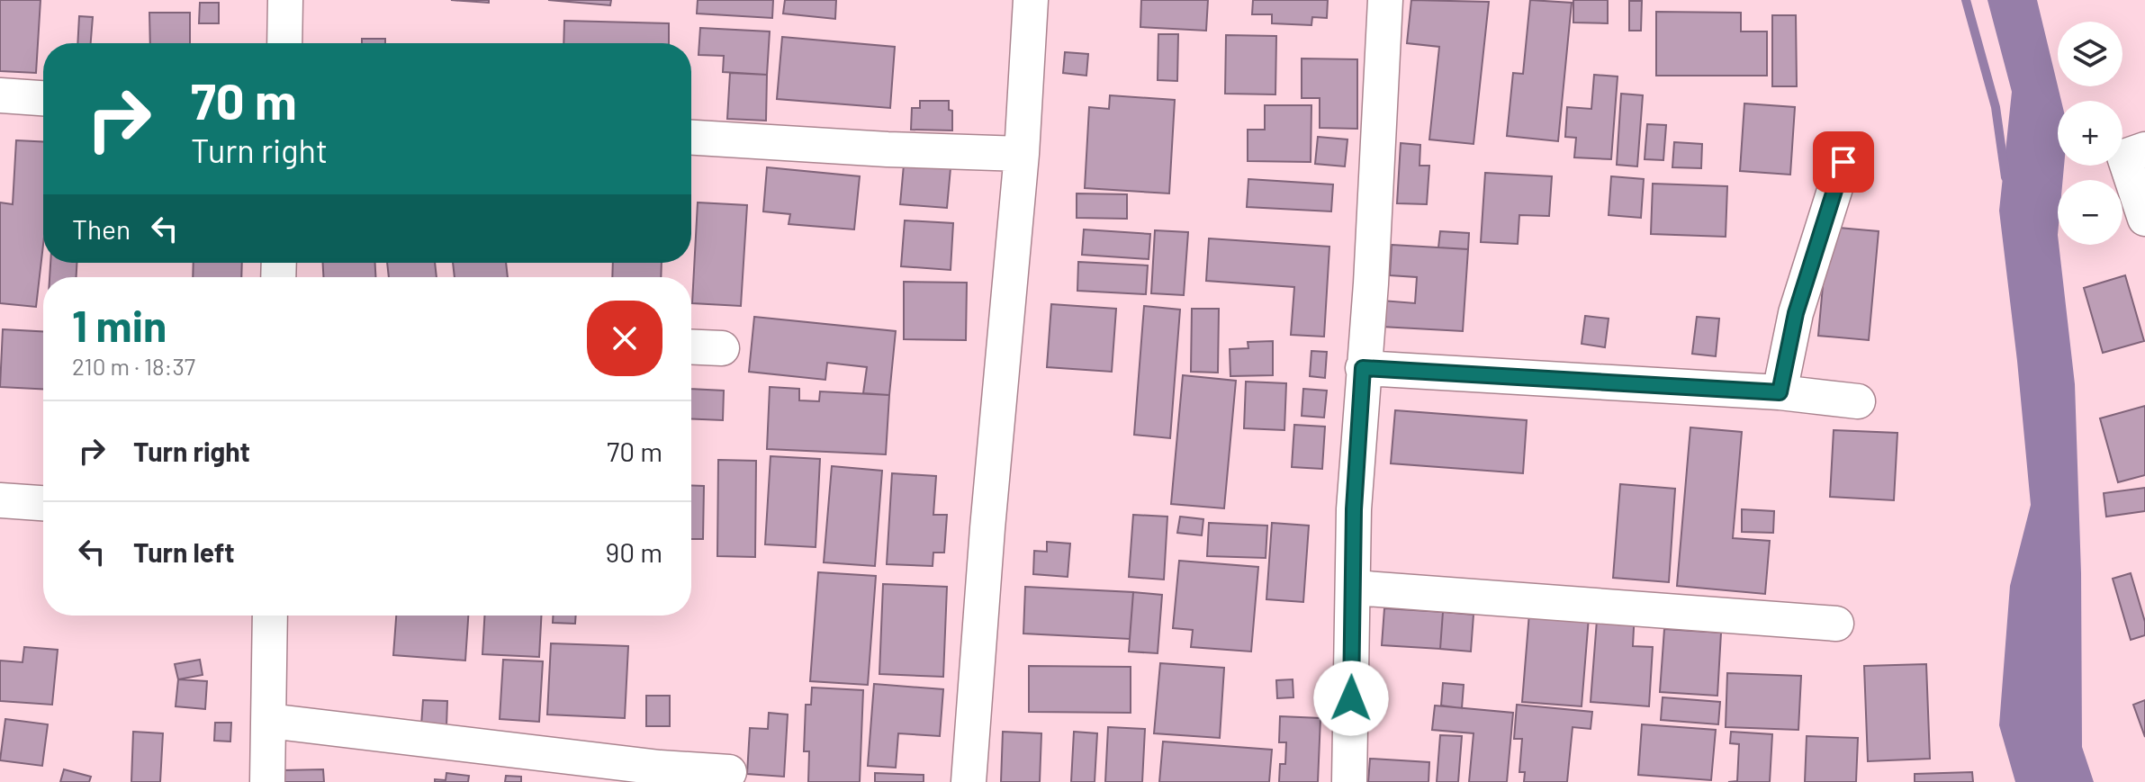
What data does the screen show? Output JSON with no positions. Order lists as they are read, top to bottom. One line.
{"page":{"map_buttons":["+","−"],"turn":["70 m","Turn right"],"then":"Then","heading":["1 min","210 m · 18:37"],"list":[{"name":"Turn right","value":"70 m"},{"name":"Turn left","value":"90 m"}]}}
